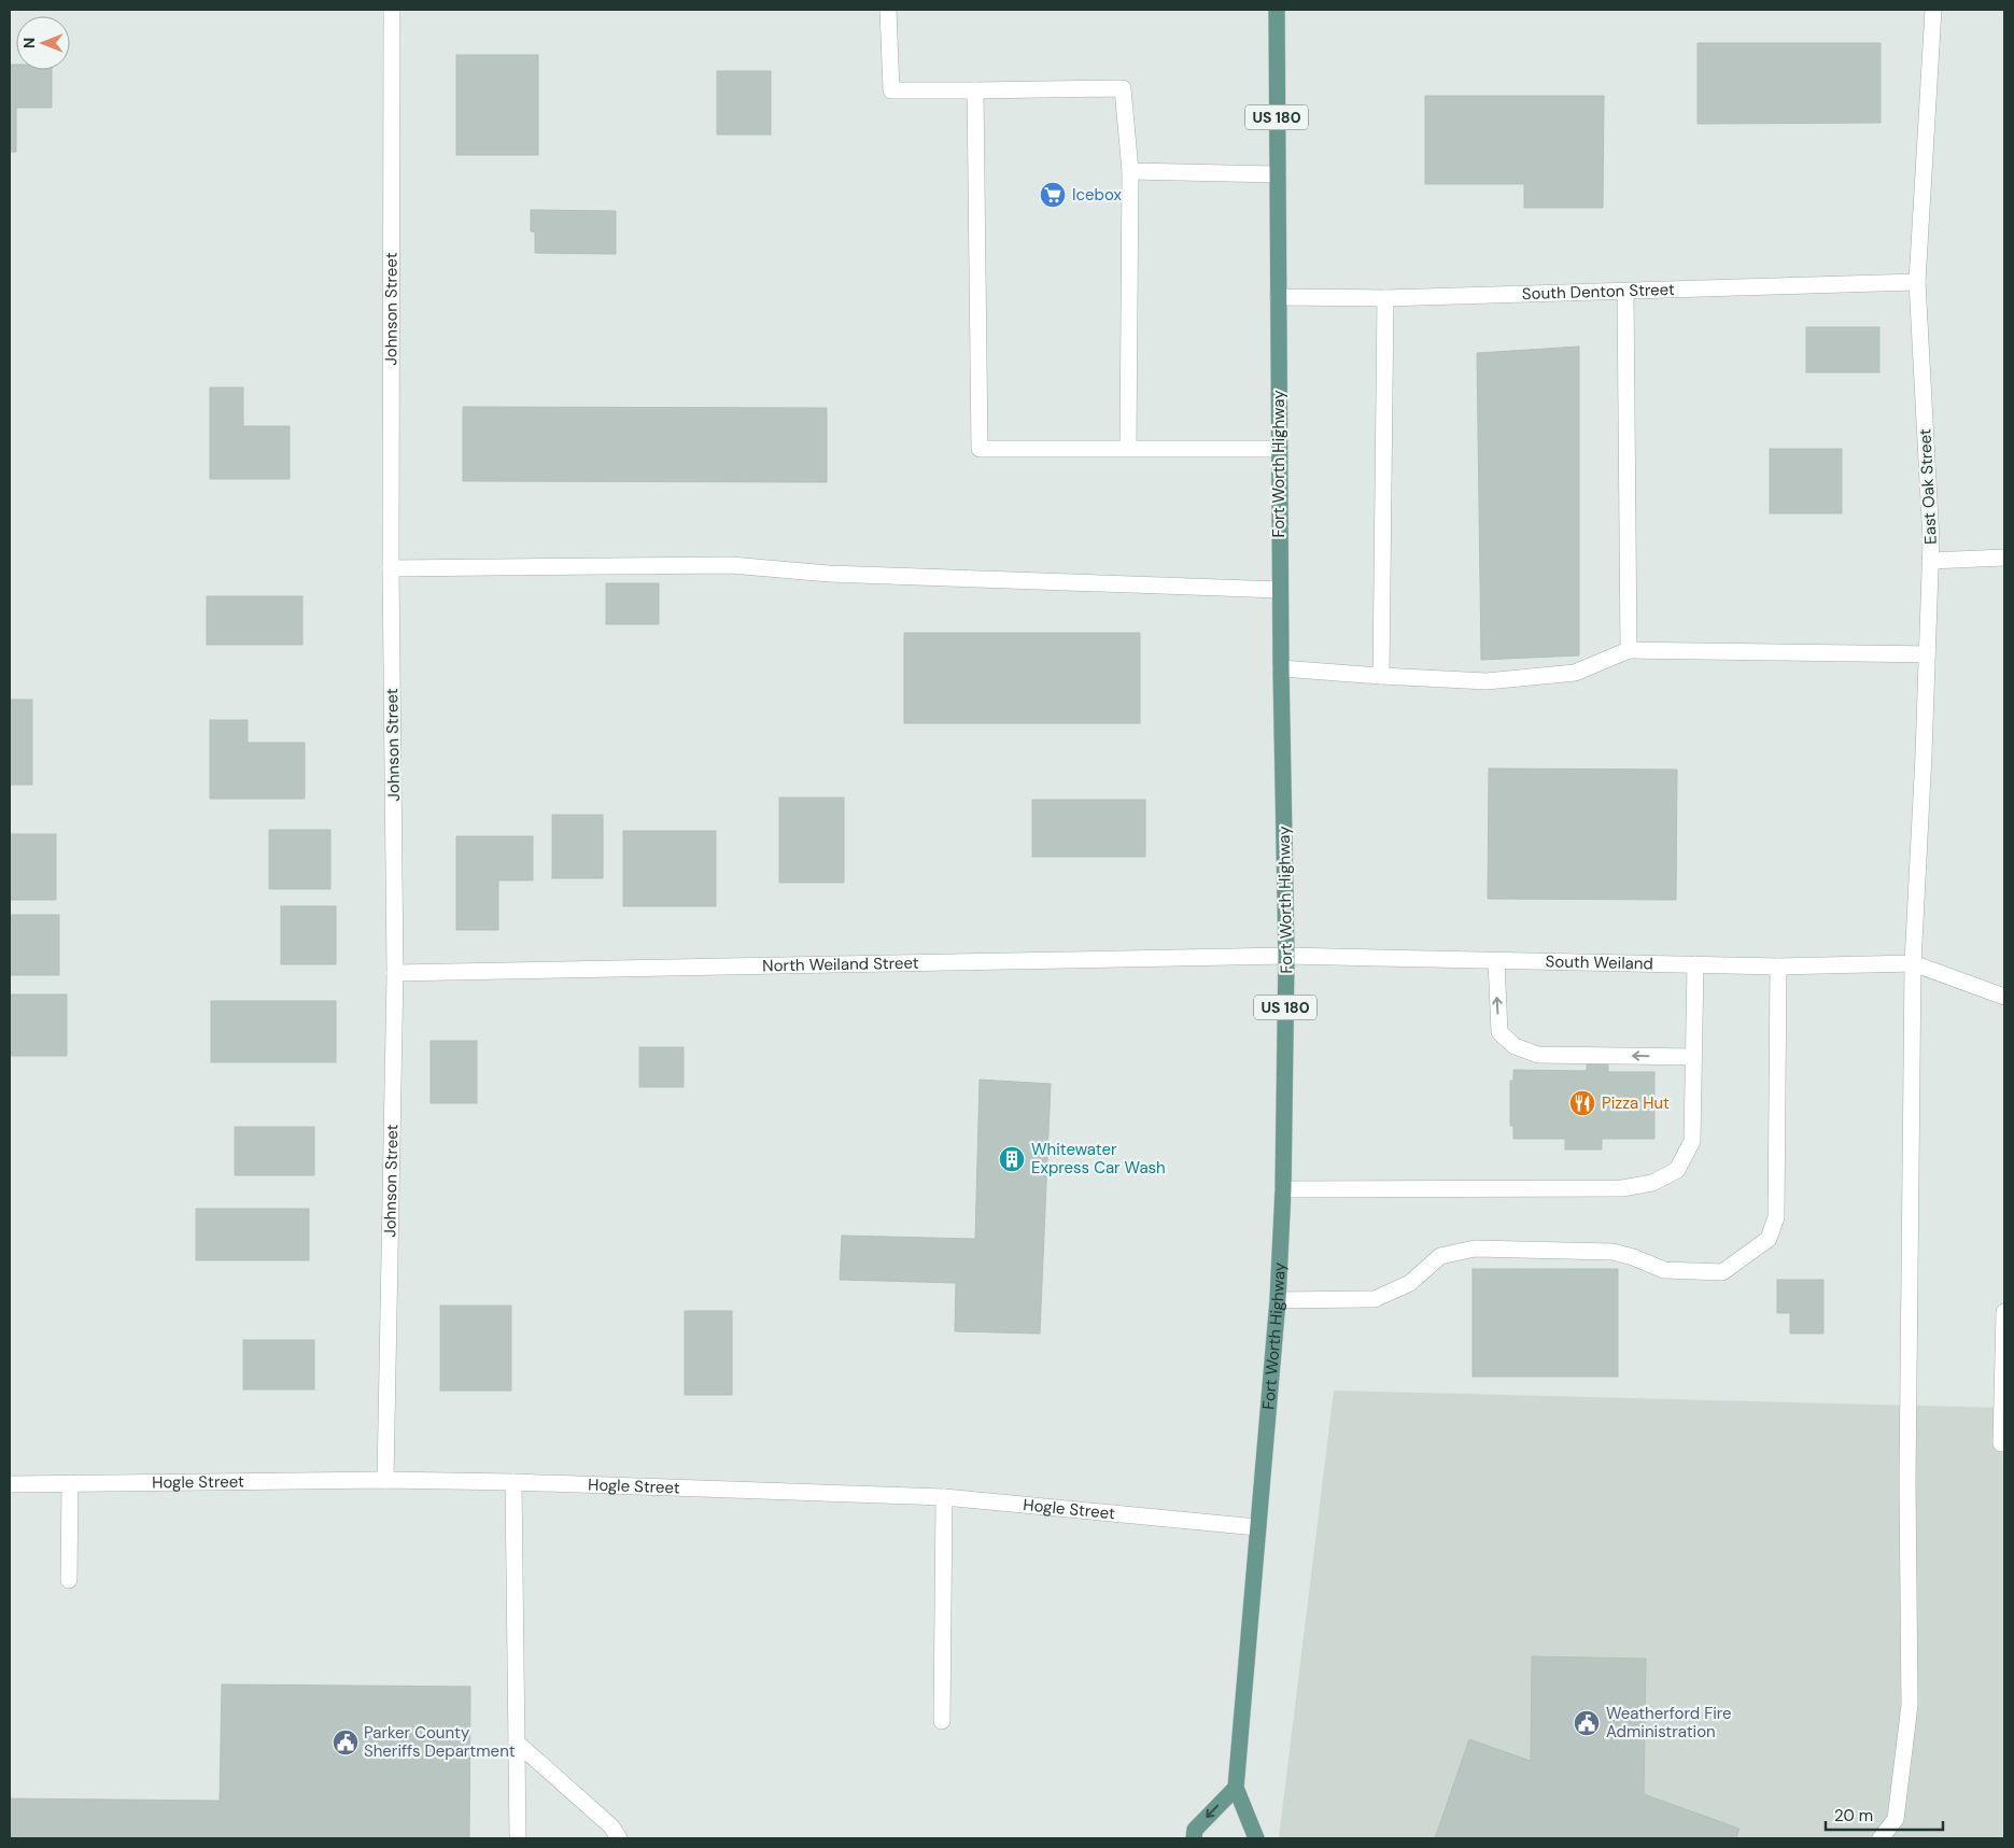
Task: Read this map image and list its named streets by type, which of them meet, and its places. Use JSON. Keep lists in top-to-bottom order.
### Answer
{
  "streets": {
    "main road": ["US 180", "Fort Worth Highway"],
    "street": [
      "South Denton Street",
      "Johnson Street",
      "East Oak Street",
      "South Weiland",
      "North Weiland Street",
      "Hogle Street"
    ]
  },
  "crossings": [
    ["South Denton Street", "Fort Worth Highway"],
    ["South Denton Street", "East Oak Street"],
    ["Johnson Street", "North Weiland Street"],
    ["Johnson Street", "Hogle Street"],
    ["Fort Worth Highway", "South Weiland"],
    ["Fort Worth Highway", "North Weiland Street"],
    ["Fort Worth Highway", "Hogle Street"],
    ["East Oak Street", "South Weiland"],
    ["South Weiland", "North Weiland Street"]
  ],
  "places": {
    "supermarket": ["Icebox"],
    "restaurant": ["Pizza Hut"],
    "building": ["Whitewater Express Car Wash"],
    "public building": ["Weatherford Fire Administration", "Parker County Sheriffs Department"]
  },
  "scale_bar": "20 m",
  "north": "left"
}
